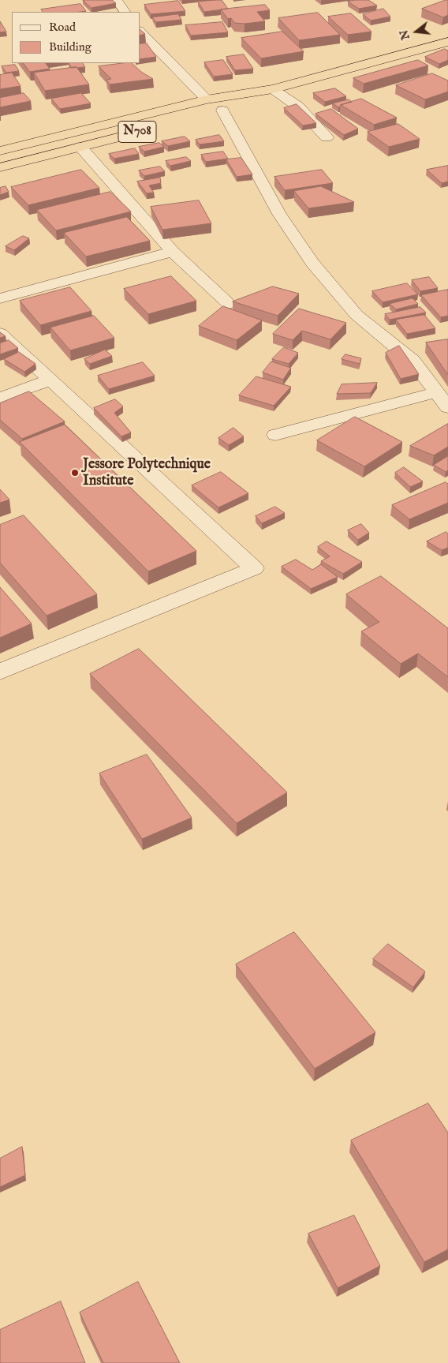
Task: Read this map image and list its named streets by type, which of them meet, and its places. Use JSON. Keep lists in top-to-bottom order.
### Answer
{
  "streets": {
    "highway": ["N708"]
  },
  "places": ["Jessore Polytechnique Institute"],
  "legend": ["Road", "Building"],
  "north": "left"
}
